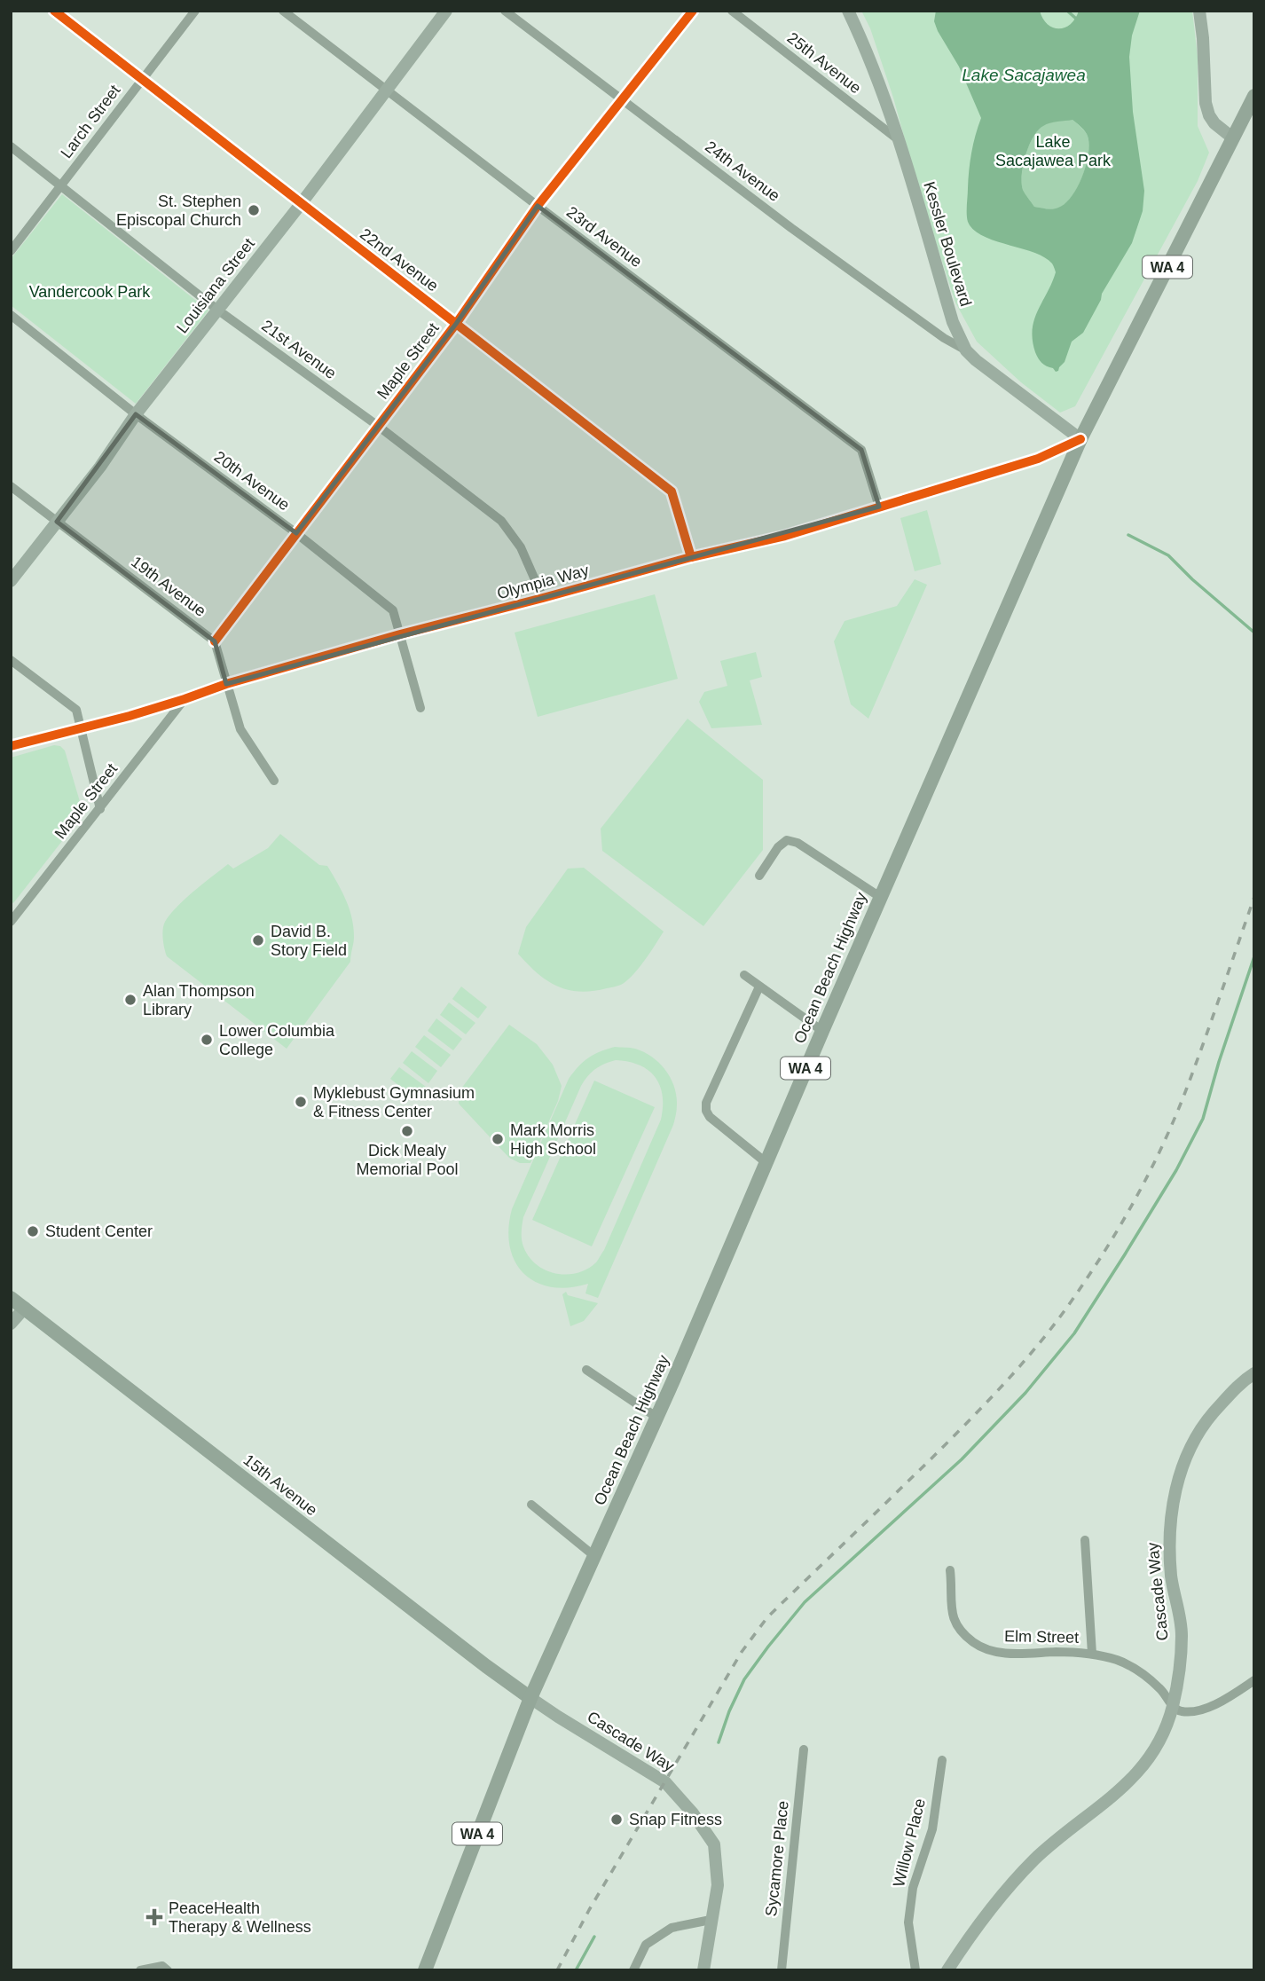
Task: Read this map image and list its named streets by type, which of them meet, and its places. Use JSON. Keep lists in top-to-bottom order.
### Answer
{
  "streets": {
    "main road": ["WA 4", "Ocean Beach Highway", "15th Avenue"],
    "street": [
      "25th Avenue",
      "Larch Street",
      "24th Avenue",
      "23rd Avenue",
      "Kessler Boulevard",
      "22nd Avenue",
      "Louisiana Street",
      "21st Avenue",
      "Maple Street",
      "20th Avenue",
      "Olympia Way",
      "19th Avenue",
      "Cascade Way",
      "Elm Street",
      "Willow Place",
      "Sycamore Place"
    ]
  },
  "crossings": [
    ["25th Avenue", "Kessler Boulevard"],
    ["Larch Street", "22nd Avenue"],
    ["Larch Street", "21st Avenue"],
    ["24th Avenue", "Kessler Boulevard"],
    ["24th Avenue", "Maple Street"],
    ["23rd Avenue", "Louisiana Street"],
    ["23rd Avenue", "Maple Street"],
    ["23rd Avenue", "Olympia Way"],
    ["Kessler Boulevard", "Olympia Way"],
    ["Kessler Boulevard", "Ocean Beach Highway"],
    ["22nd Avenue", "Louisiana Street"],
    ["22nd Avenue", "Maple Street"],
    ["22nd Avenue", "Olympia Way"],
    ["Louisiana Street", "21st Avenue"],
    ["Louisiana Street", "20th Avenue"],
    ["Louisiana Street", "19th Avenue"],
    ["21st Avenue", "Maple Street"],
    ["21st Avenue", "Olympia Way"],
    ["Maple Street", "20th Avenue"],
    ["Maple Street", "Olympia Way"],
    ["Maple Street", "19th Avenue"],
    ["20th Avenue", "Olympia Way"],
    ["Olympia Way", "Ocean Beach Highway"],
    ["Ocean Beach Highway", "15th Avenue"],
    ["Ocean Beach Highway", "Cascade Way"],
    ["15th Avenue", "Cascade Way"],
    ["Cascade Way", "Elm Street"]
  ],
  "water": ["Lake Sacajawea"],
  "parks": ["Lake Sacajawea Park", "Vandercook Park"],
  "places": {
    "other": [
      "St. Stephen Episcopal Church",
      "David B. Story Field",
      "Alan Thompson Library",
      "Lower Columbia College",
      "Myklebust Gymnasium & Fitness Center",
      "Dick Mealy Memorial Pool",
      "Mark Morris High School",
      "Student Center",
      "Snap Fitness"
    ],
    "health": ["PeaceHealth Therapy & Wellness"]
  }
}
